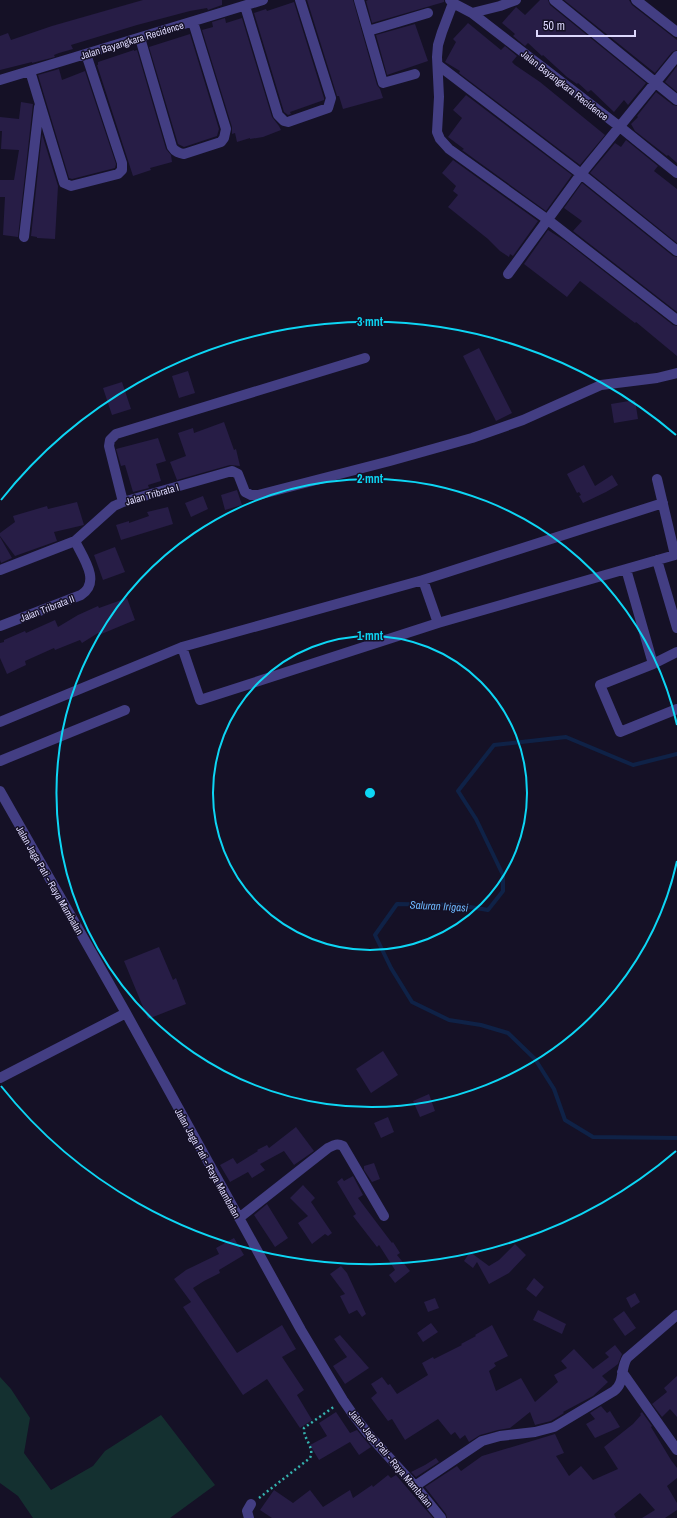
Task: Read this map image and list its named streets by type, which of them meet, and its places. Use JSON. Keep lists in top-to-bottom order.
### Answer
{
  "streets": {
    "street": [
      "Jalan Bayangkara Recidence",
      "Jalan Tribrata I",
      "Jalan Tribrata II",
      "Jalan Jaga Pati - Raya Mambalan"
    ]
  },
  "crossings": [
    ["Jalan Tribrata I", "Jalan Tribrata II"]
  ],
  "water": ["Saluran Irigasi"],
  "scale_bar": "50 m",
  "rings": ["3 mnt", "2 mnt", "1 mnt"]
}
